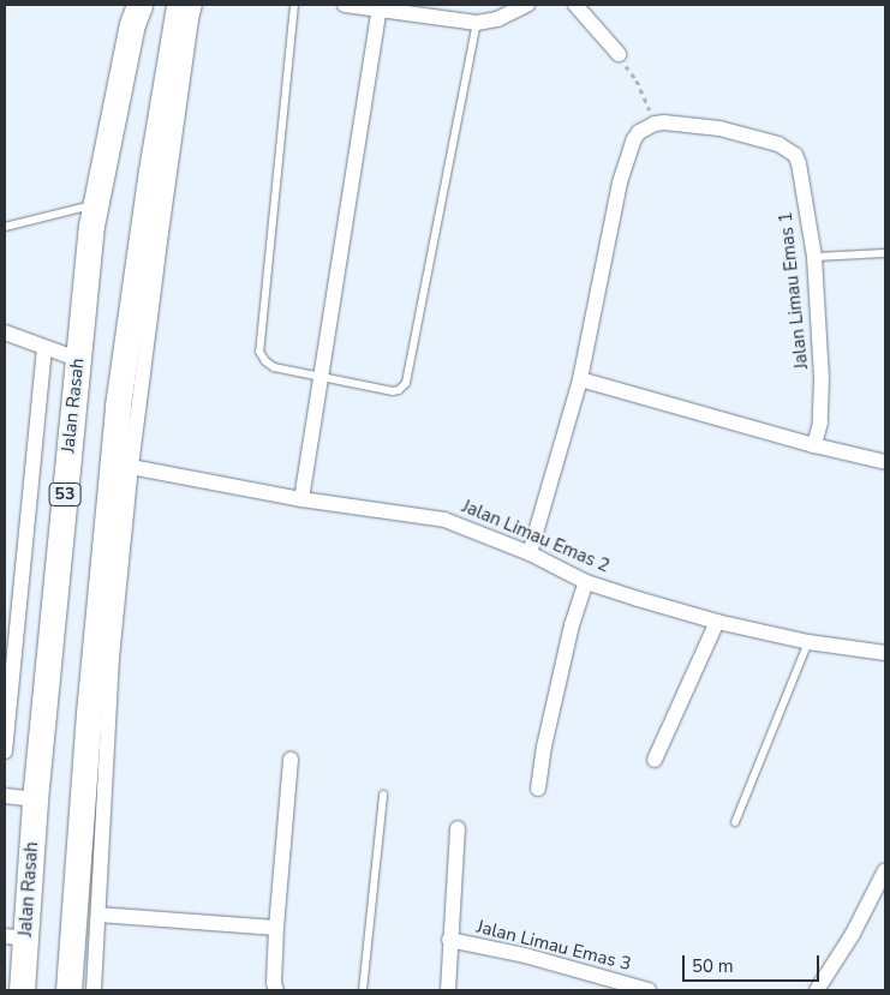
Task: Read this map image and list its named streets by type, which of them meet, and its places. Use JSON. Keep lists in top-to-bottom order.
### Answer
{
  "streets": {
    "highway": ["Jalan Rasah", "53"],
    "street": ["Jalan Limau Emas 1", "Jalan Limau Emas 2", "Jalan Limau Emas 3"]
  },
  "scale_bar": "50 m"
}
